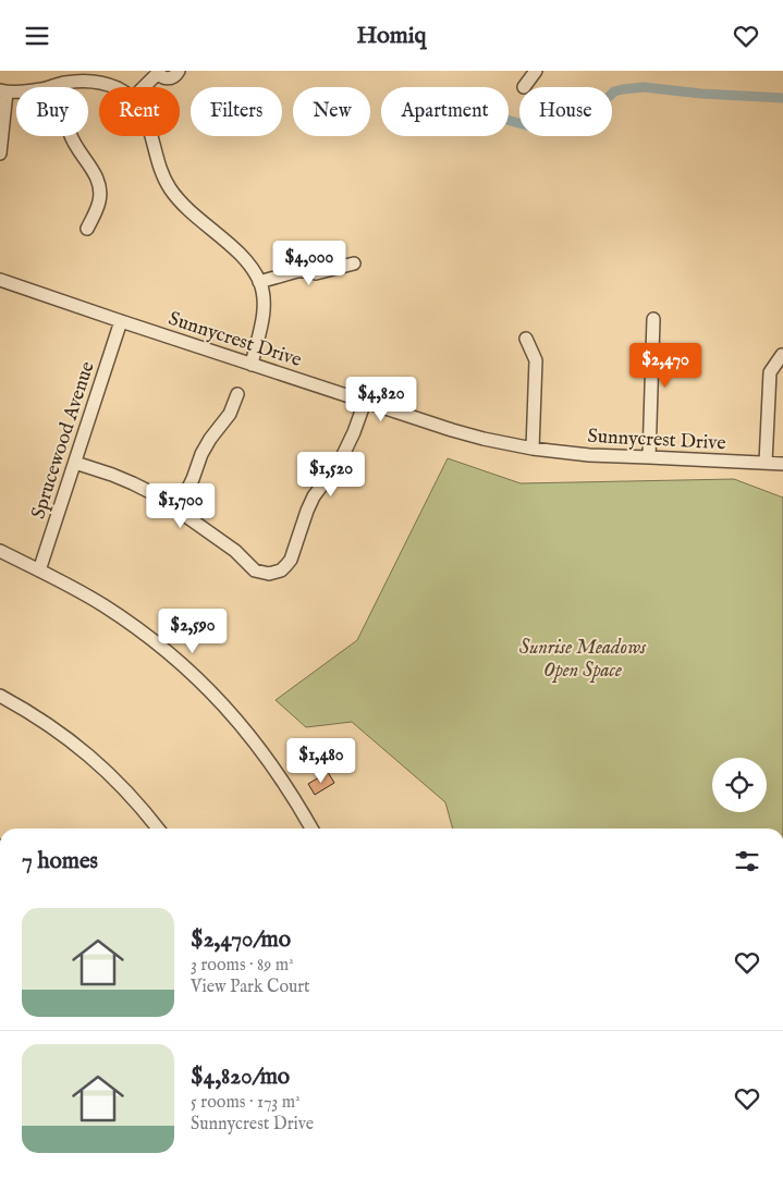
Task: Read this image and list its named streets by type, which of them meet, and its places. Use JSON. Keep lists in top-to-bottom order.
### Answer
{
  "streets": {
    "street": ["Sunnycrest Drive", "Sprucewood Avenue"]
  },
  "crossings": [
    ["Sunnycrest Drive", "Sprucewood Avenue"]
  ],
  "parks": ["Sunrise Meadows Open Space"],
  "page": {
    "header": "Homiq",
    "chip": [
      "Buy",
      "Rent",
      "Filters",
      "New",
      "Apartment",
      "House"
    ],
    "price": [
      "$4,000",
      "$2,470",
      "$4,820",
      "$1,520",
      "$1,700",
      "$2,590",
      "$1,480"
    ],
    "heading": "7 homes",
    "list": [
      {
        "name": "$2,470/mo",
        "note": "3 rooms · 89 m² · View Park Court"
      },
      {
        "name": "$4,820/mo",
        "note": "5 rooms · 173 m² · Sunnycrest Drive"
      }
    ]
  }
}
